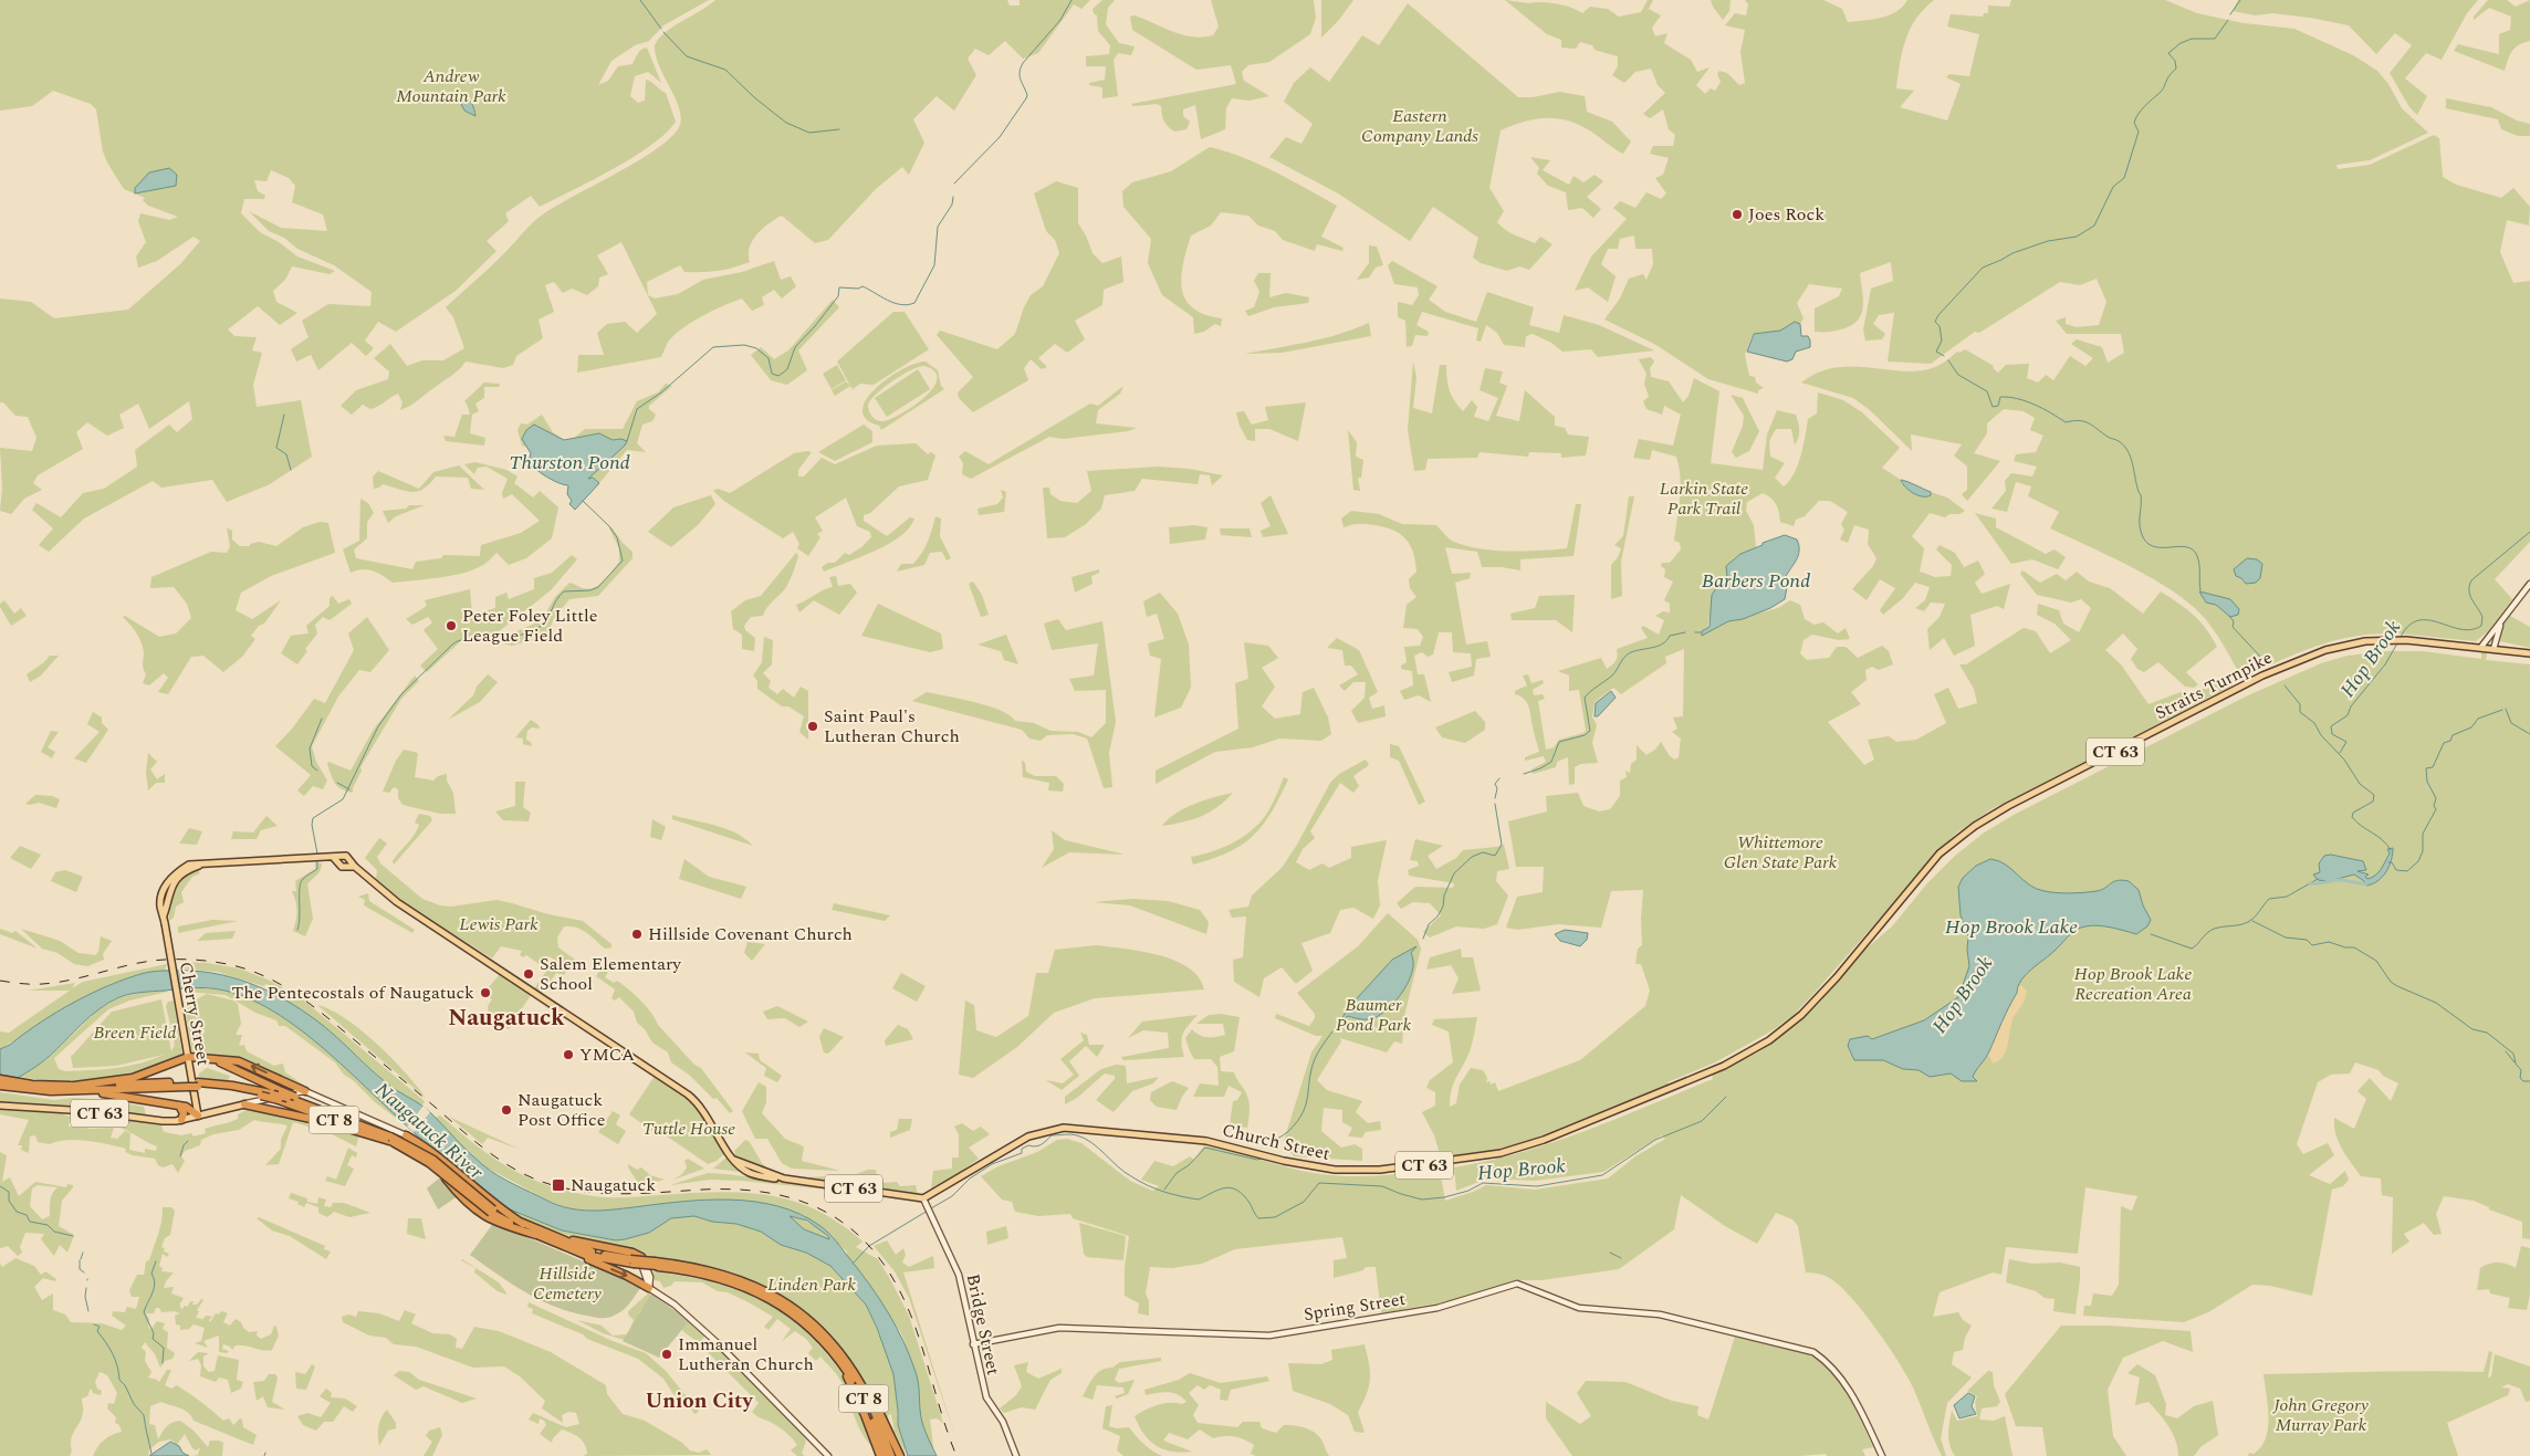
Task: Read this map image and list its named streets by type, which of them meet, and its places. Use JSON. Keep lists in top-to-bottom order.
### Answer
{
  "streets": {
    "highway": ["CT 8"],
    "main road": [
      "Straits Turnpike",
      "CT 63",
      "Cherry Street",
      "Church Street",
      "Spring Street",
      "Bridge Street"
    ]
  },
  "crossings": [
    ["Straits Turnpike", "Church Street"],
    ["CT 63", "Cherry Street"],
    ["CT 63", "Church Street"],
    ["CT 63", "Bridge Street"],
    ["Church Street", "Bridge Street"],
    ["Spring Street", "Bridge Street"]
  ],
  "districts": ["Naugatuck", "Union City"],
  "water": [
    "Thurston Pond",
    "Barbers Pond",
    "Hop Brook",
    "Hop Brook Lake",
    "Naugatuck River"
  ],
  "parks": [
    "Andrew Mountain Park",
    "Eastern Company Lands",
    "Larkin State Park Trail",
    "Whittemore Glen State Park",
    "Lewis Park",
    "Hop Brook Lake Recreation Area",
    "Baumer Pond Park",
    "Breen Field",
    "Tuttle House",
    "Hillside Cemetery",
    "Linden Park",
    "John Gregory Murray Park"
  ],
  "places": {
    "other": [
      "Joes Rock",
      "Peter Foley Little League Field",
      "Saint Paul's Lutheran Church",
      "Hillside Covenant Church",
      "Salem Elementary School",
      "The Pentecostals of Naugatuck",
      "YMCA",
      "Naugatuck Post Office",
      "Immanuel Lutheran Church"
    ],
    "transit": ["Naugatuck"]
  }
}
